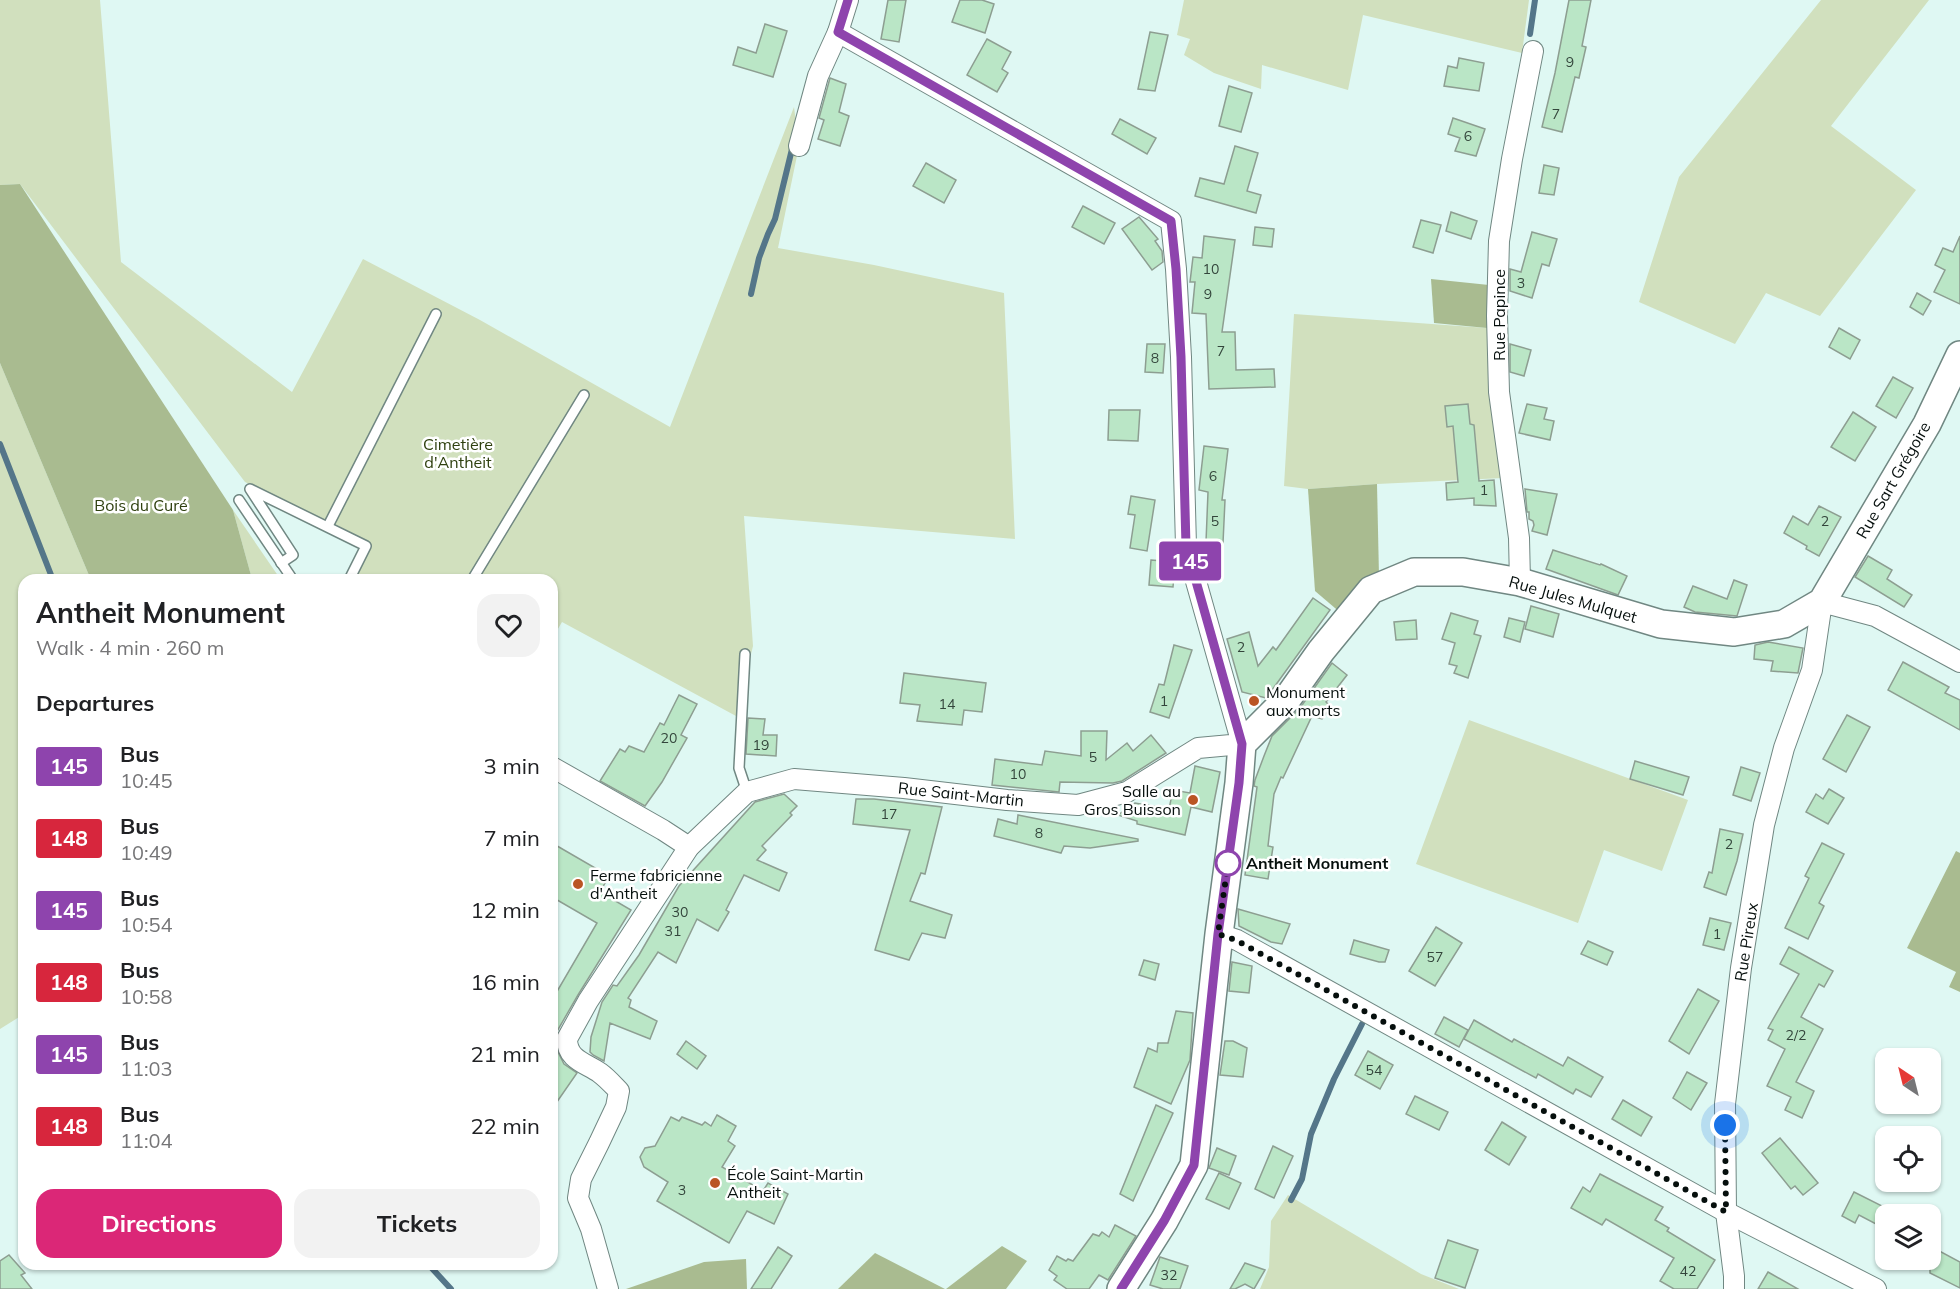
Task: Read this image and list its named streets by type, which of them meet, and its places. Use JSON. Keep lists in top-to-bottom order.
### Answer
{
  "streets": {
    "street": [
      "Rue Papince",
      "Rue Sart Grégoire",
      "Rue Jules Mulquet",
      "Rue Saint-Martin",
      "Rue Pireux"
    ]
  },
  "crossings": [
    ["Rue Papince", "Rue Jules Mulquet"],
    ["Rue Sart Grégoire", "Rue Jules Mulquet"],
    ["Rue Sart Grégoire", "Rue Pireux"],
    ["Rue Jules Mulquet", "Rue Saint-Martin"],
    ["Rue Jules Mulquet", "Rue Pireux"]
  ],
  "parks": ["Cimetière d'Antheit", "Bois du Curé"],
  "places": [
    "Monument aux morts",
    "Salle au Gros Buisson",
    "Antheit Monument",
    "Ferme fabricienne d'Antheit",
    "École Saint-Martin Antheit"
  ],
  "lines": ["bus line 145"],
  "house_numbers": [
    "9",
    "7",
    "6",
    "10",
    "3",
    "9",
    "7",
    "8",
    "6",
    "1",
    "5",
    "2",
    "2",
    "1",
    "14",
    "20",
    "19",
    "5",
    "10",
    "17",
    "8",
    "2",
    "30",
    "31",
    "1",
    "57",
    "2/2",
    "54",
    "3",
    "42",
    "32"
  ],
  "north": "top left",
  "page": {
    "on_map": "145",
    "heading": [
      ["Antheit Monument", "Walk · 4 min · 260 m"],
      "Departures"
    ],
    "list": [
      {
        "mark": "145",
        "name": "Bus",
        "note": "10:45",
        "value": "3 min"
      },
      {
        "mark": "148",
        "name": "Bus",
        "note": "10:49",
        "value": "7 min"
      },
      {
        "mark": "145",
        "name": "Bus",
        "note": "10:54",
        "value": "12 min"
      },
      {
        "mark": "148",
        "name": "Bus",
        "note": "10:58",
        "value": "16 min"
      },
      {
        "mark": "145",
        "name": "Bus",
        "note": "11:03",
        "value": "21 min"
      },
      {
        "mark": "148",
        "name": "Bus",
        "note": "11:04",
        "value": "22 min"
      }
    ],
    "buttons": ["Directions", "Tickets"]
  }
}
